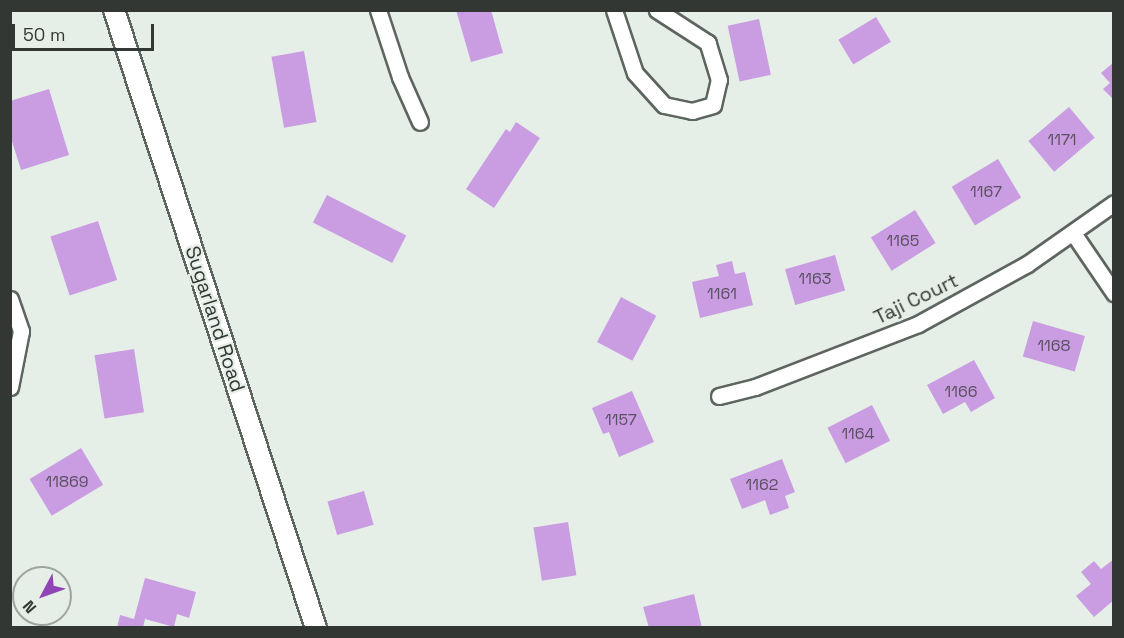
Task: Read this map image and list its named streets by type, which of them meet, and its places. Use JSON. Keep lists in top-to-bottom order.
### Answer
{
  "streets": {
    "street": ["Taji Court", "Sugarland Road"]
  },
  "house_numbers": [
    "1171",
    "1167",
    "1165",
    "1163",
    "1161",
    "1168",
    "1166",
    "1157",
    "1164",
    "11869",
    "1162"
  ],
  "scale_bar": "50 m",
  "north": "bottom left"
}
